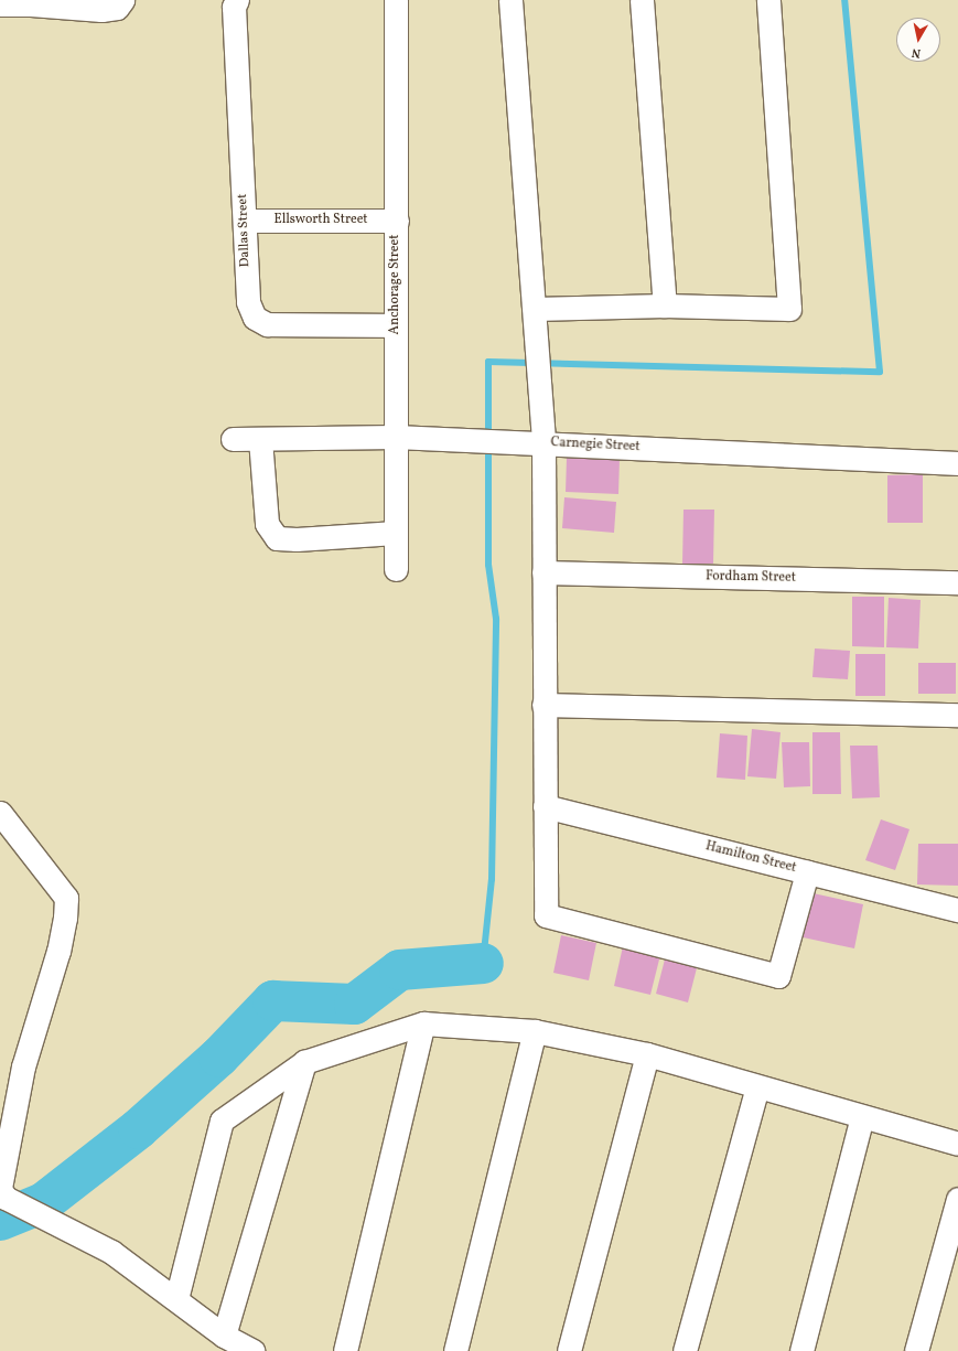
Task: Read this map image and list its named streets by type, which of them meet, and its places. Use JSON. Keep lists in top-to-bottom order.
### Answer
{
  "streets": {
    "street": [
      "Ellsworth Street",
      "Dallas Street",
      "Anchorage Street",
      "Carnegie Street",
      "Fordham Street",
      "Hamilton Street"
    ]
  },
  "crossings": [
    ["Ellsworth Street", "Dallas Street"],
    ["Ellsworth Street", "Anchorage Street"],
    ["Dallas Street", "Anchorage Street"],
    ["Anchorage Street", "Carnegie Street"]
  ],
  "north": "bottom"
}
